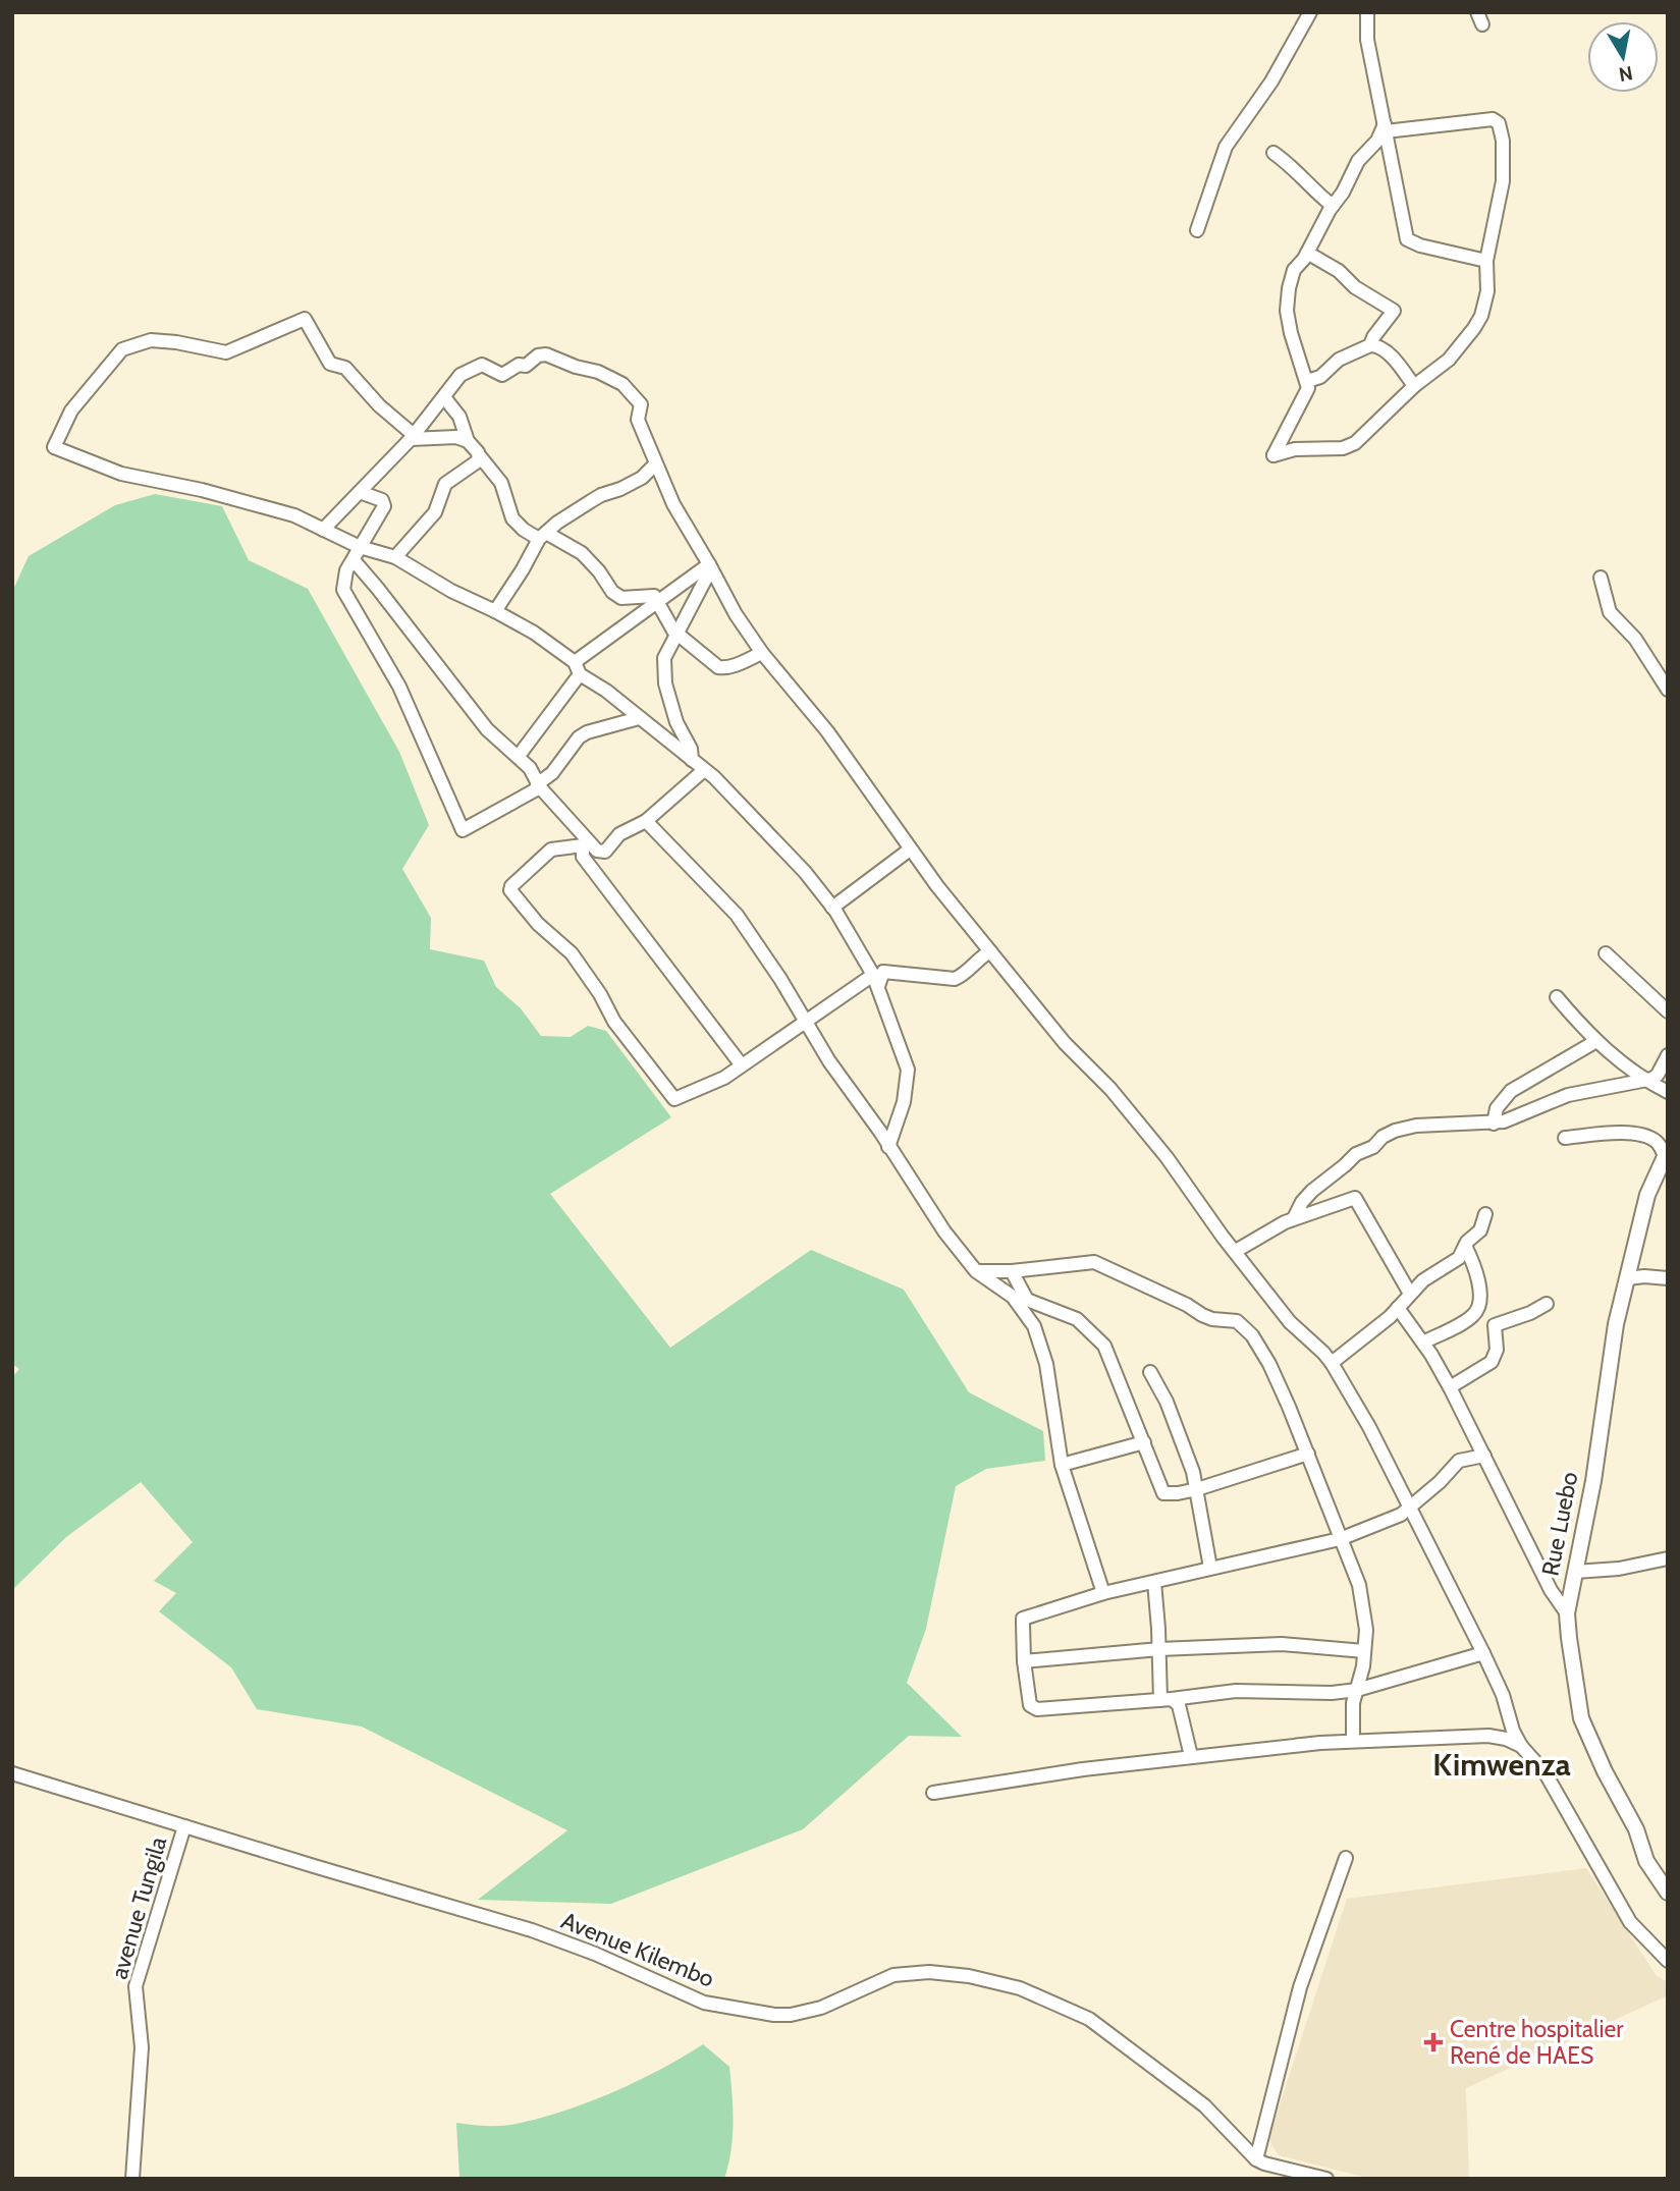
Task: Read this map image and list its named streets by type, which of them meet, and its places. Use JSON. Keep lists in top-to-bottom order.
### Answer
{
  "streets": {
    "street": ["Rue Luebo", "avenue Tungila", "Avenue Kilembo"]
  },
  "crossings": [
    ["avenue Tungila", "Avenue Kilembo"]
  ],
  "districts": ["Kimwenza"],
  "places": {
    "health": ["Centre hospitalier René de HAES"]
  },
  "north": "bottom"
}
